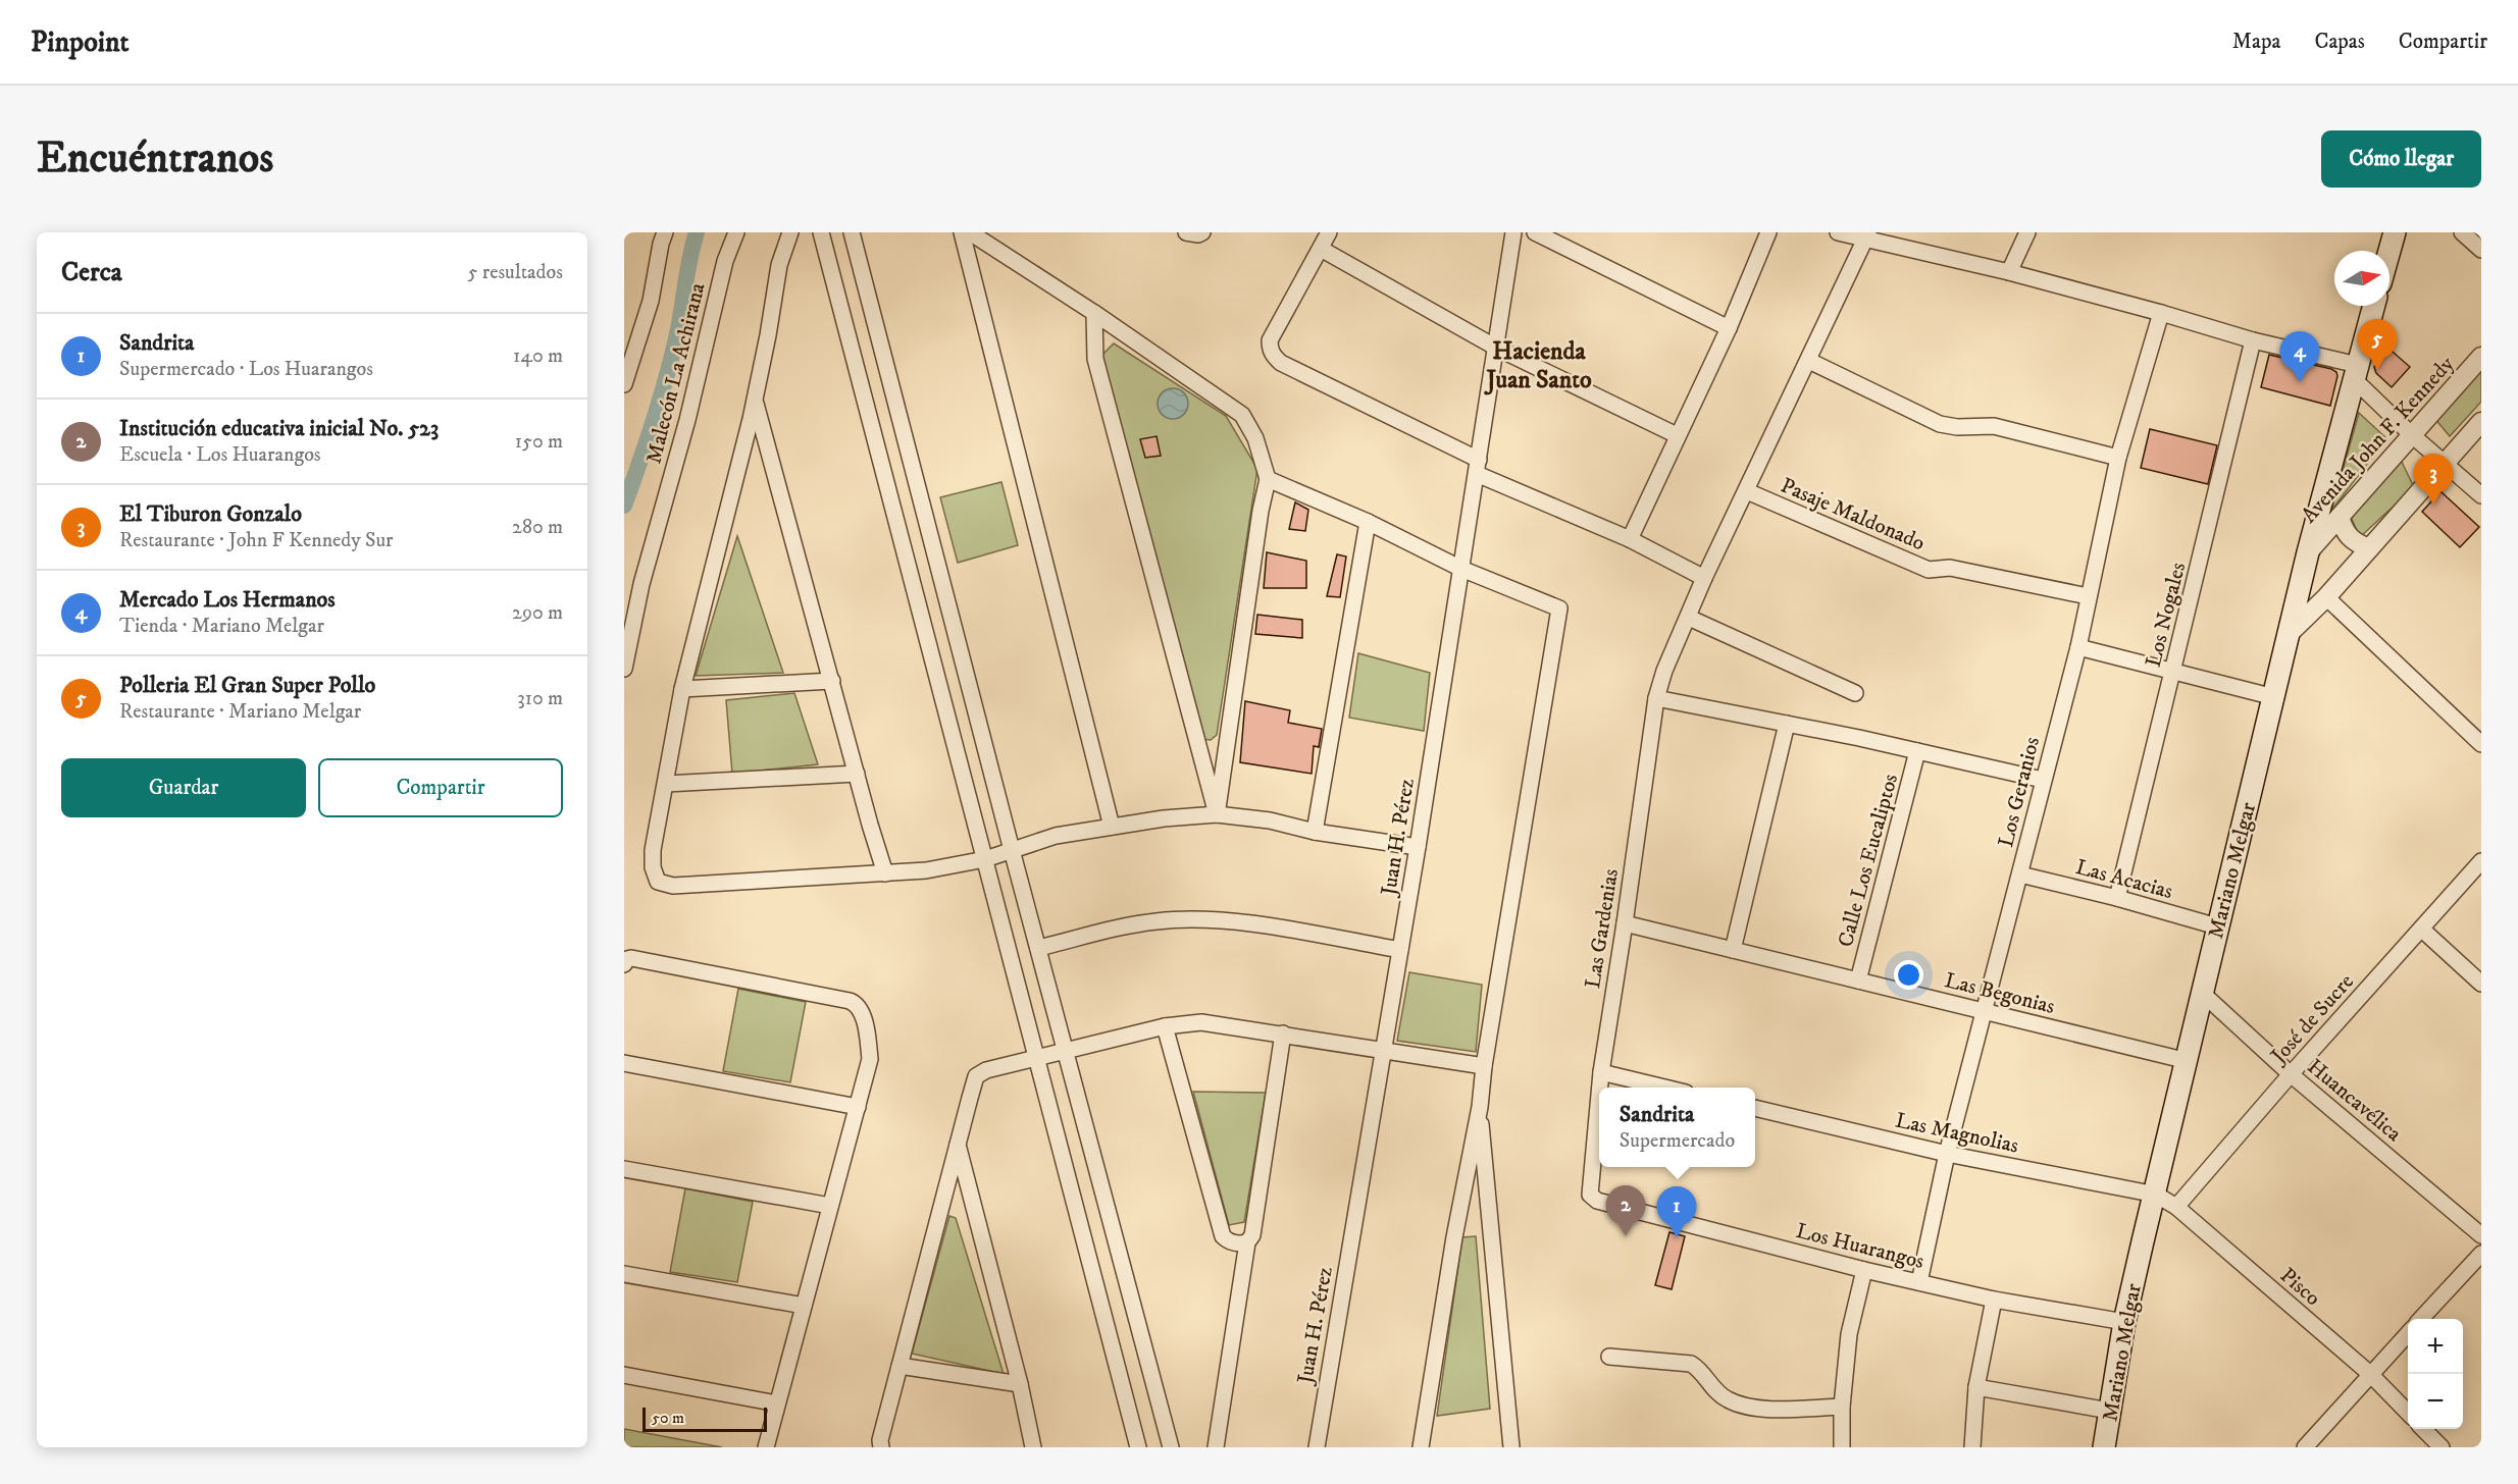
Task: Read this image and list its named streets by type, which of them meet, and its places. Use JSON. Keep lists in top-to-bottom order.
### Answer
{
  "streets": {
    "main road": ["Mariano Melgar"],
    "street": [
      "Malecón La Achirana",
      "Avenida John F. Kennedy",
      "Pasaje Maldonado",
      "Los Nogales",
      "Los Geranios",
      "Juan H. Pérez",
      "Calle Los Eucaliptos",
      "Las Acacias",
      "Las Gardenias",
      "Las Begonias",
      "José de Sucre",
      "Huancavélica",
      "Las Magnolias",
      "Los Huarangos",
      "Pisco"
    ]
  },
  "crossings": [
    ["Avenida John F. Kennedy", "Mariano Melgar"],
    ["Pasaje Maldonado", "Los Geranios"],
    ["Pasaje Maldonado", "Las Gardenias"],
    ["Los Nogales", "Las Acacias"],
    ["Los Geranios", "Las Acacias"],
    ["Los Geranios", "Las Begonias"],
    ["Los Geranios", "Las Magnolias"],
    ["Los Geranios", "Los Huarangos"],
    ["Calle Los Eucaliptos", "Las Begonias"],
    ["Mariano Melgar", "Las Acacias"],
    ["Mariano Melgar", "Las Begonias"],
    ["Mariano Melgar", "Huancavélica"],
    ["Mariano Melgar", "Las Magnolias"],
    ["Mariano Melgar", "Los Huarangos"],
    ["Mariano Melgar", "Pisco"],
    ["Las Gardenias", "Las Begonias"],
    ["Las Gardenias", "Los Huarangos"],
    ["José de Sucre", "Huancavélica"],
    ["José de Sucre", "Pisco"],
    ["Las Magnolias", "Pisco"]
  ],
  "districts": ["Hacienda Juan Santo"],
  "scale_bar": "50 m",
  "north": "right",
  "page": {
    "header": "Pinpoint",
    "nav": ["Mapa", "Capas", "Compartir"],
    "buttons": [
      "Cómo llegar",
      ["Guardar", "Compartir"]
    ],
    "title": "Encuéntranos",
    "heading": ["Cerca", "5 resultados"],
    "list": [
      {
        "mark": "1",
        "name": "Sandrita",
        "note": "Supermercado · Los Huarangos",
        "value": "140 m"
      },
      {
        "mark": "2",
        "name": "Institución educativa inicial No. 523",
        "note": "Escuela · Los Huarangos",
        "value": "150 m"
      },
      {
        "mark": "3",
        "name": "El Tiburon Gonzalo",
        "note": "Restaurante · John F Kennedy Sur",
        "value": "280 m"
      },
      {
        "mark": "4",
        "name": "Mercado Los Hermanos",
        "note": "Tienda · Mariano Melgar",
        "value": "290 m"
      },
      {
        "mark": "5",
        "name": "Polleria El Gran Super Pollo",
        "note": "Restaurante · Mariano Melgar",
        "value": "310 m"
      }
    ],
    "pins": [
      "5",
      "4",
      "3",
      "2",
      "1"
    ],
    "popup": ["Sandrita", "Supermercado"],
    "map_buttons": ["+", "−"],
    "scale": "50 m"
  }
}
